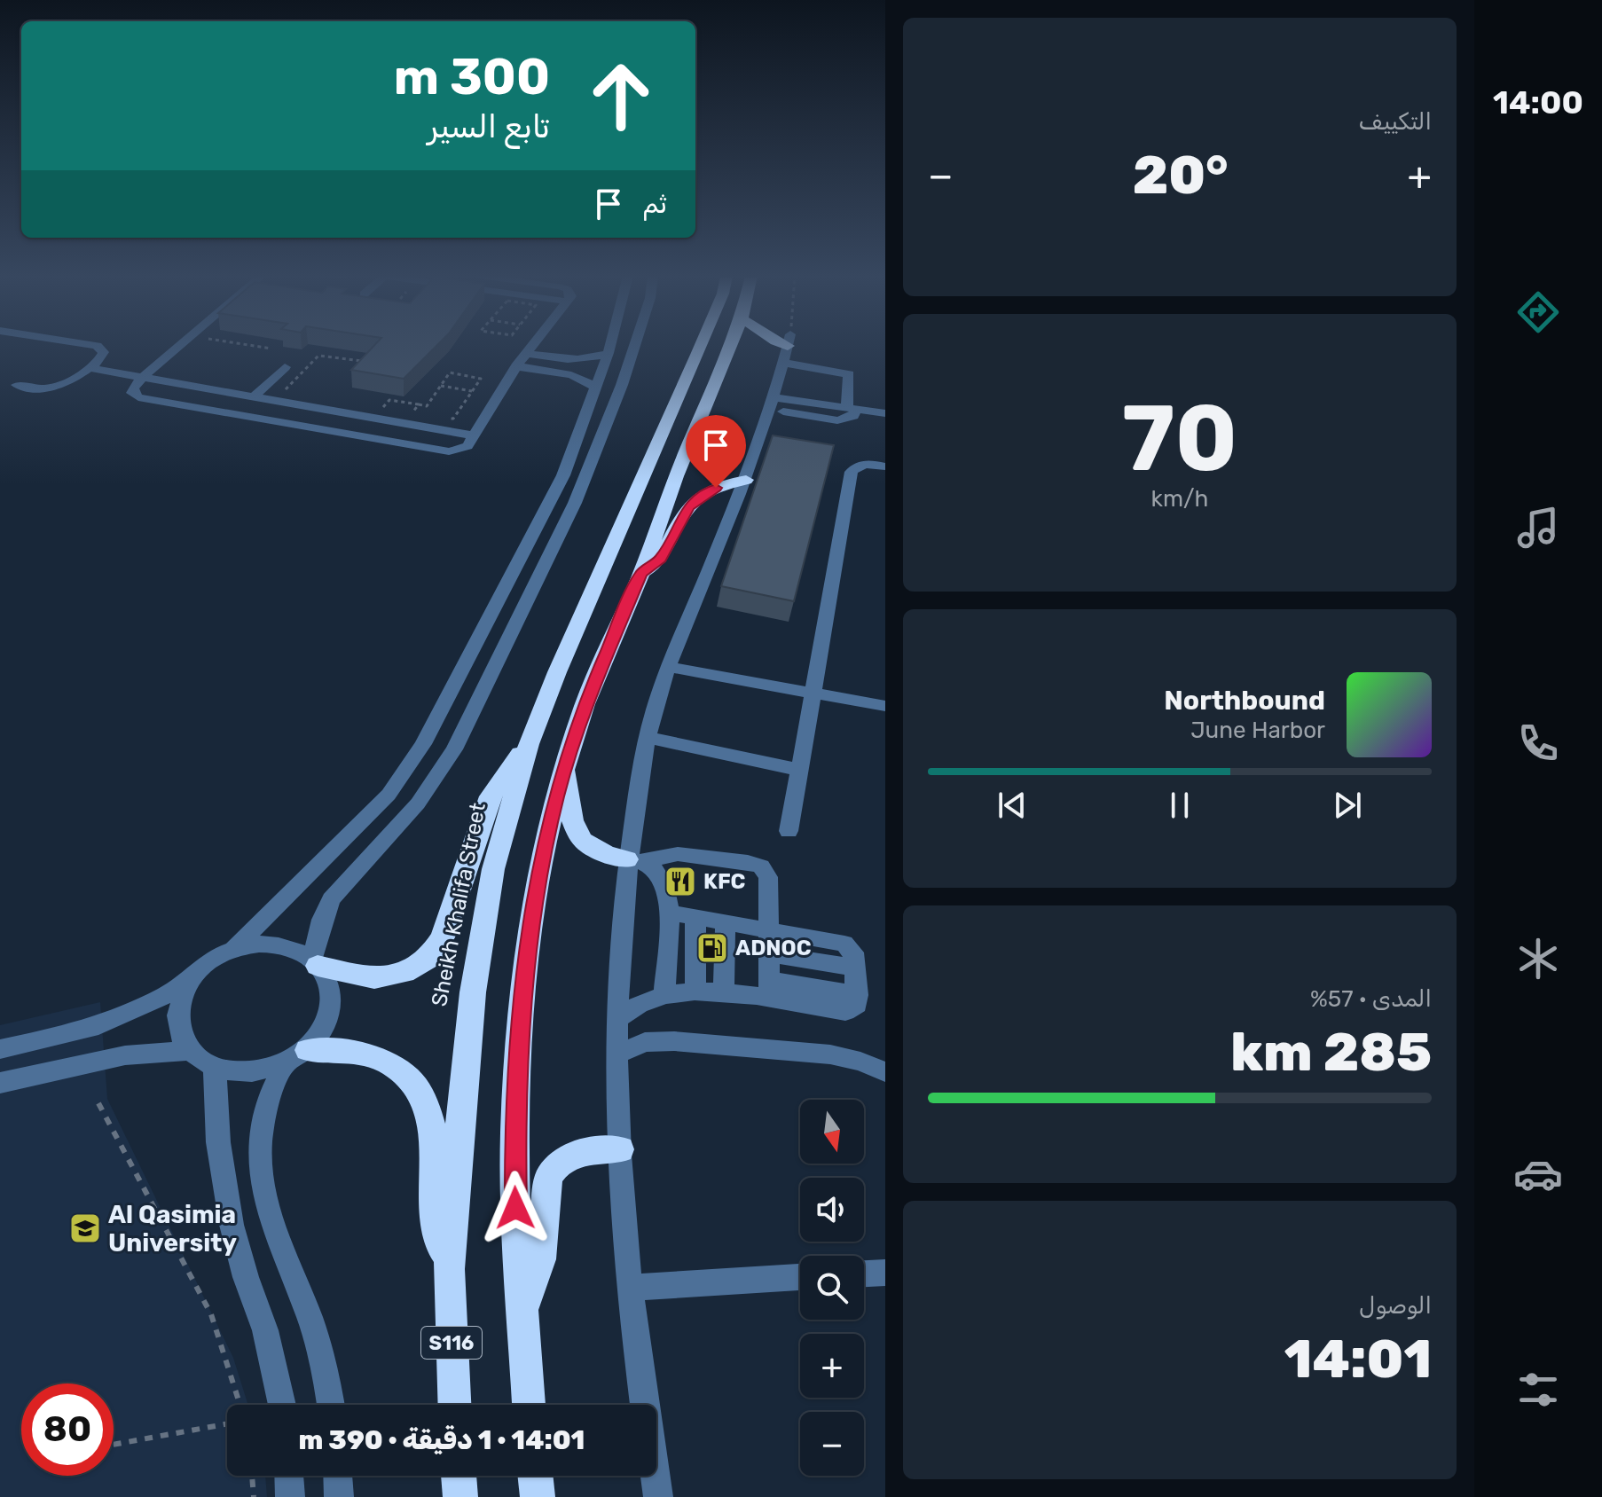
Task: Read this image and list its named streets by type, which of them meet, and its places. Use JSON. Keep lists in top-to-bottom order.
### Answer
{
  "streets": {
    "highway": ["Sheikh Khalifa Street", "S116"]
  },
  "places": {
    "restaurant": ["KFC"],
    "fuel station": ["ADNOC"],
    "school or university": ["Al Qasimia University"]
  },
  "north": "bottom",
  "page": {
    "tabs": "14:00",
    "tile": [
      "التكييف",
      ["70", "km/h"],
      ["المدى · 57%", "285 km"],
      ["الوصول", "14:01"]
    ],
    "turn": ["300 m", "تابع السير"],
    "heat": ["−", "20°", "+"],
    "then": "ثم",
    "song": ["Northbound", "June Harbor"],
    "map_buttons": ["+", "−"],
    "limit": "80",
    "trip": "14:01 · 1 دقيقة · 390 m"
  }
}
